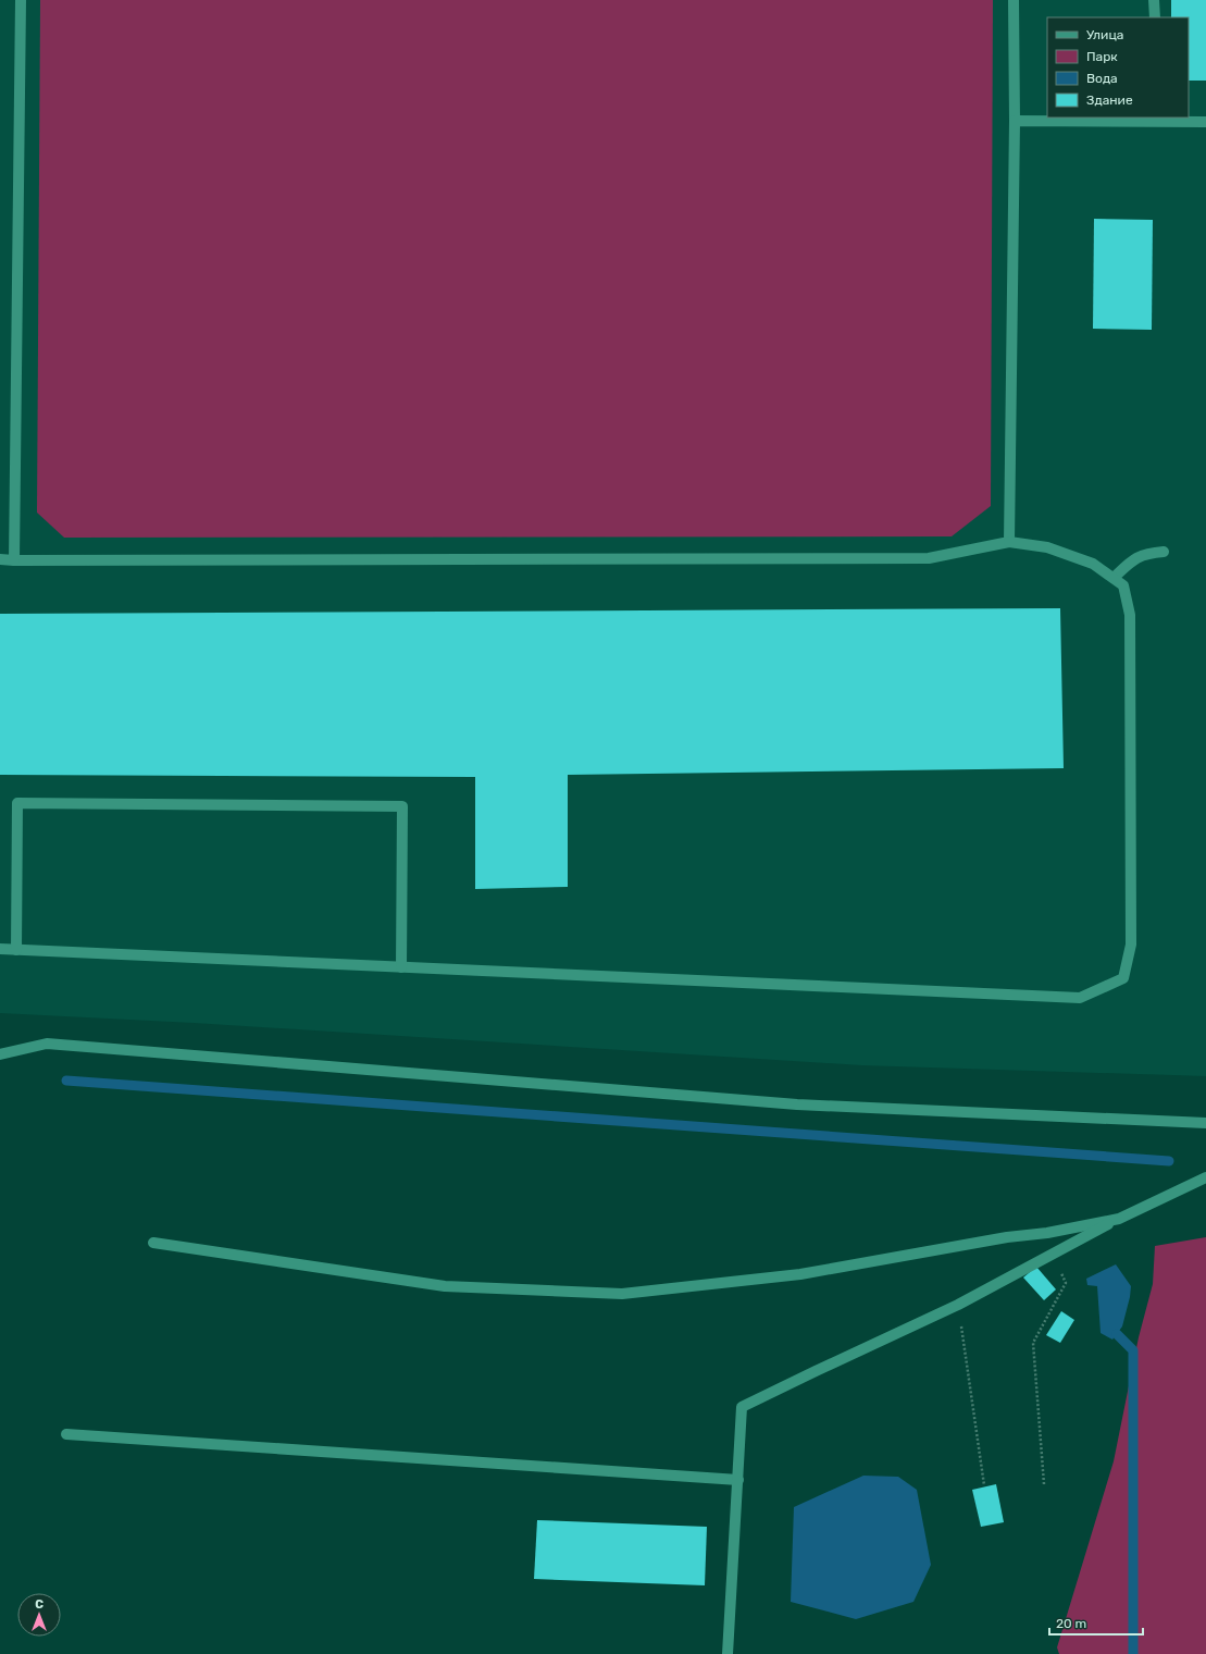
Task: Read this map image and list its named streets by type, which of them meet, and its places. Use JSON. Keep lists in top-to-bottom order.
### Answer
{
  "legend": [
    "Улица",
    "Парк",
    "Вода",
    "Здание"
  ],
  "scale_bar": "20 m",
  "north": "top"
}
